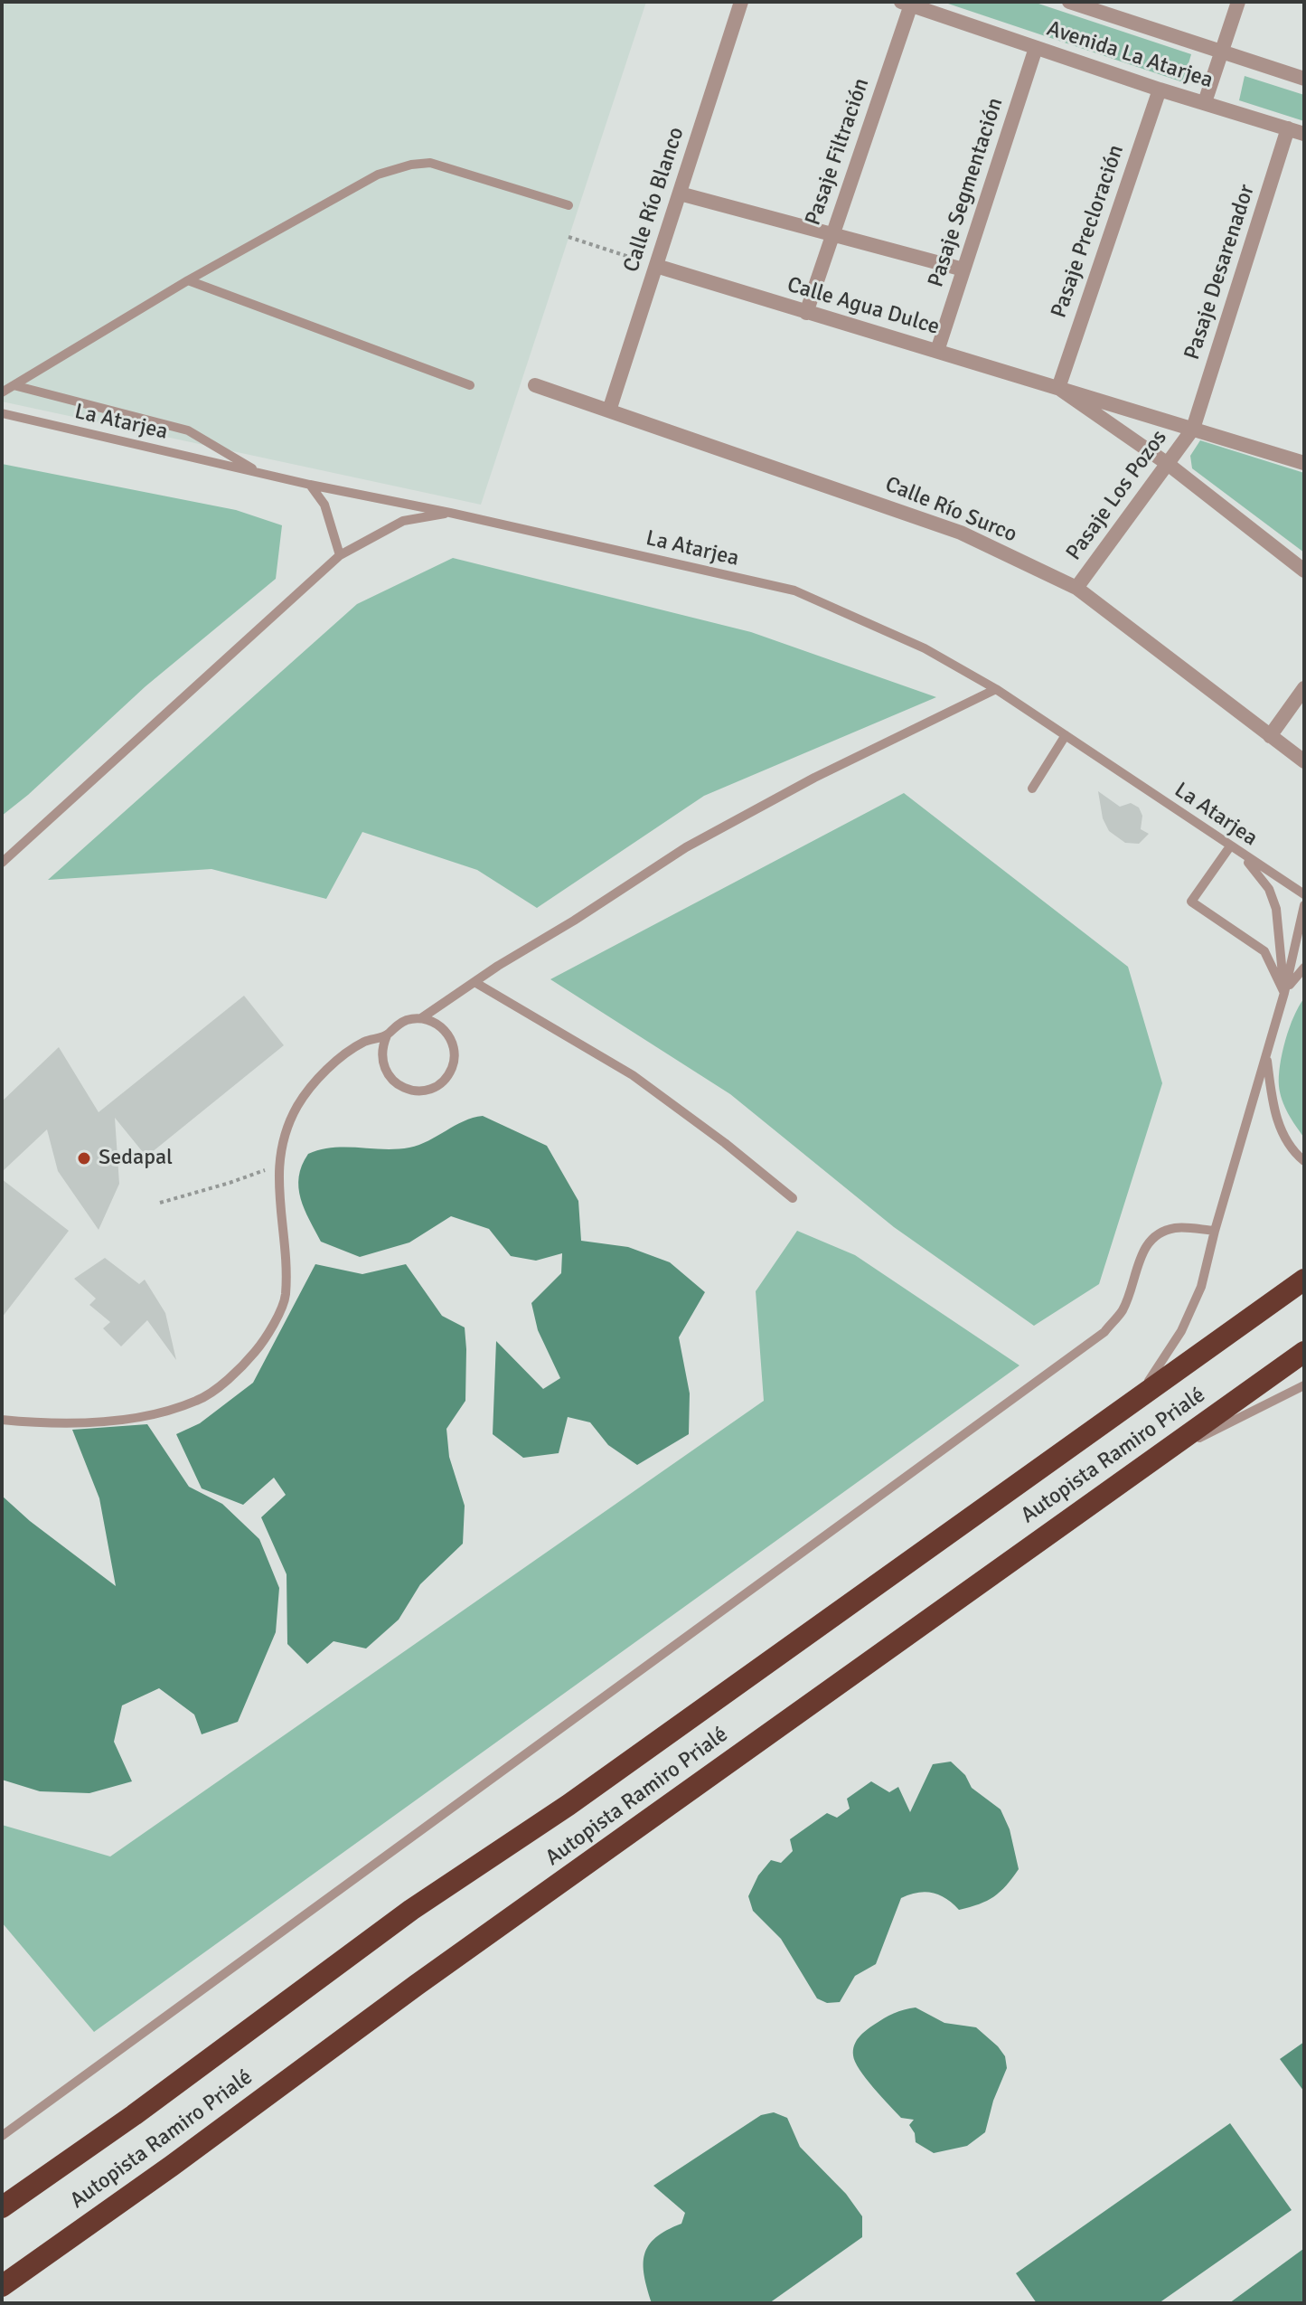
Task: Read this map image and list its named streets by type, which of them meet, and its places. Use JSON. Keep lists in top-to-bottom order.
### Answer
{
  "streets": {
    "highway": ["Autopista Ramiro Prialé"],
    "street": [
      "Avenida La Atarjea",
      "Pasaje Filtración",
      "Pasaje Segmentación",
      "Calle Río Blanco",
      "Pasaje Precloración",
      "Pasaje Desarenador",
      "Calle Agua Dulce",
      "Pasaje Los Pozos",
      "Calle Río Surco"
    ],
    "lane": ["La Atarjea"]
  },
  "crossings": [
    ["Avenida La Atarjea", "Pasaje Filtración"],
    ["Avenida La Atarjea", "Pasaje Segmentación"],
    ["Avenida La Atarjea", "Pasaje Precloración"],
    ["Avenida La Atarjea", "Pasaje Desarenador"],
    ["Pasaje Filtración", "Calle Agua Dulce"],
    ["Pasaje Segmentación", "Calle Agua Dulce"],
    ["Calle Río Blanco", "Calle Agua Dulce"],
    ["Calle Río Blanco", "Calle Río Surco"],
    ["Pasaje Precloración", "Calle Agua Dulce"],
    ["Pasaje Desarenador", "Calle Agua Dulce"],
    ["Pasaje Desarenador", "Pasaje Los Pozos"],
    ["Calle Agua Dulce", "Pasaje Los Pozos"],
    ["Pasaje Los Pozos", "Calle Río Surco"]
  ],
  "places": ["Sedapal"]
}
